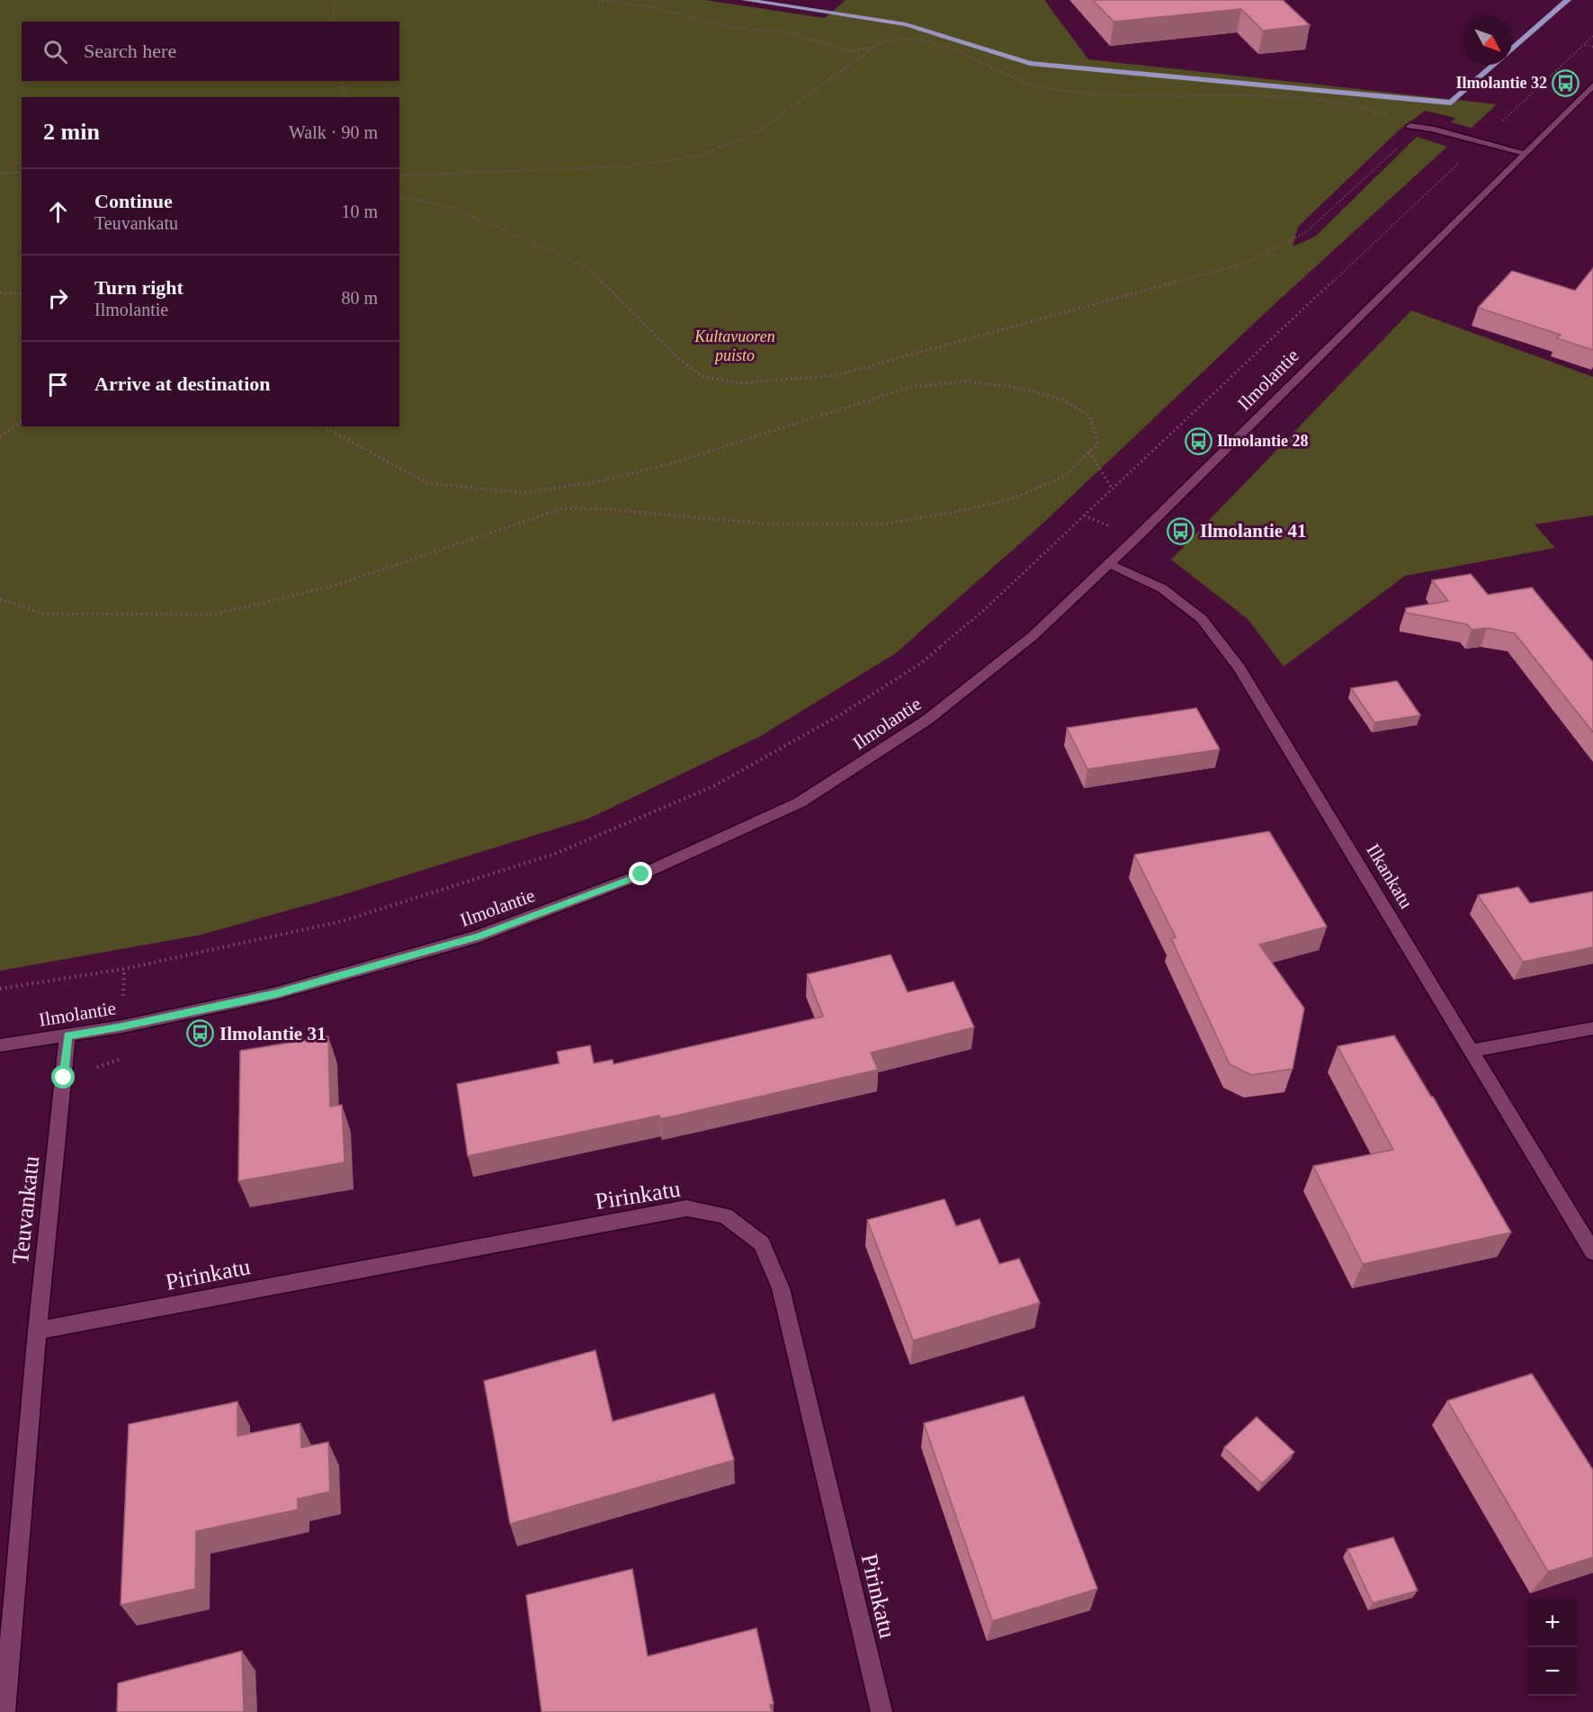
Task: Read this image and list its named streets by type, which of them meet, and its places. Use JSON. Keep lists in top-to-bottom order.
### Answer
{
  "streets": {
    "street": [
      "Ilmolantie",
      "Ilkankatu",
      "Pirinkatu",
      "Teuvankatu"
    ]
  },
  "crossings": [
    ["Ilmolantie", "Ilkankatu"],
    ["Ilmolantie", "Teuvankatu"],
    ["Pirinkatu", "Teuvankatu"]
  ],
  "parks": ["Kultavuoren puisto"],
  "places": {
    "bus stop": [
      "Ilmolantie 32",
      "Ilmolantie 28",
      "Ilmolantie 41",
      "Ilmolantie 31"
    ]
  },
  "north": "bottom right",
  "page": {
    "search": "Search here",
    "heading": ["2 min", "Walk · 90 m"],
    "list": [
      ["Continue", "Teuvankatu", "10 m"],
      ["Turn right", "Ilmolantie", "80 m"],
      "Arrive at destination"
    ],
    "map_buttons": ["+", "−"]
  }
}
